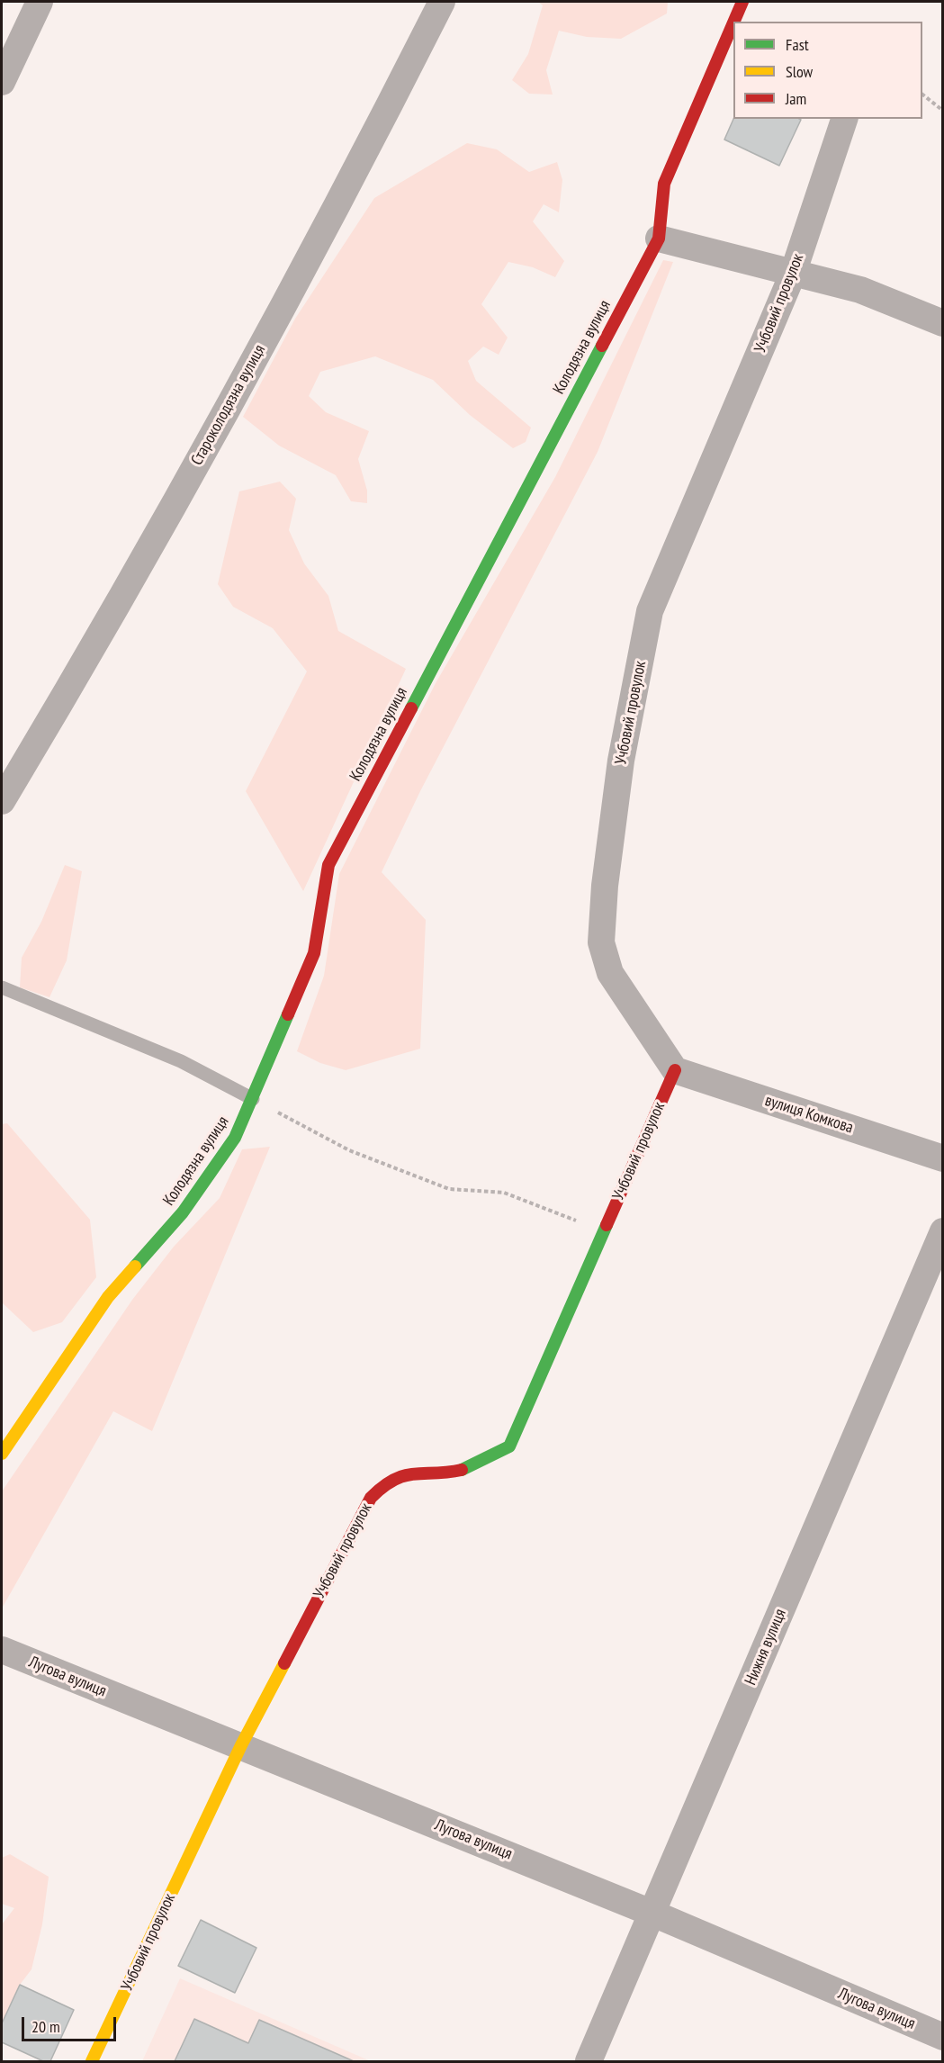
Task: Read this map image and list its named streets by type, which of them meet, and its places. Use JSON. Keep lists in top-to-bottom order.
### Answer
{
  "streets": {
    "street": [
      "Учбовий провулок",
      "Колодязна вулиця",
      "Староколодязна вулиця",
      "вулиця Комкова",
      "Нижня вулиця",
      "Лугова вулиця"
    ]
  },
  "crossings": [
    ["Учбовий провулок", "вулиця Комкова"],
    ["Учбовий провулок", "Лугова вулиця"],
    ["Нижня вулиця", "Лугова вулиця"]
  ],
  "legend": ["Fast", "Slow", "Jam"],
  "scale_bar": "20 m"
}
